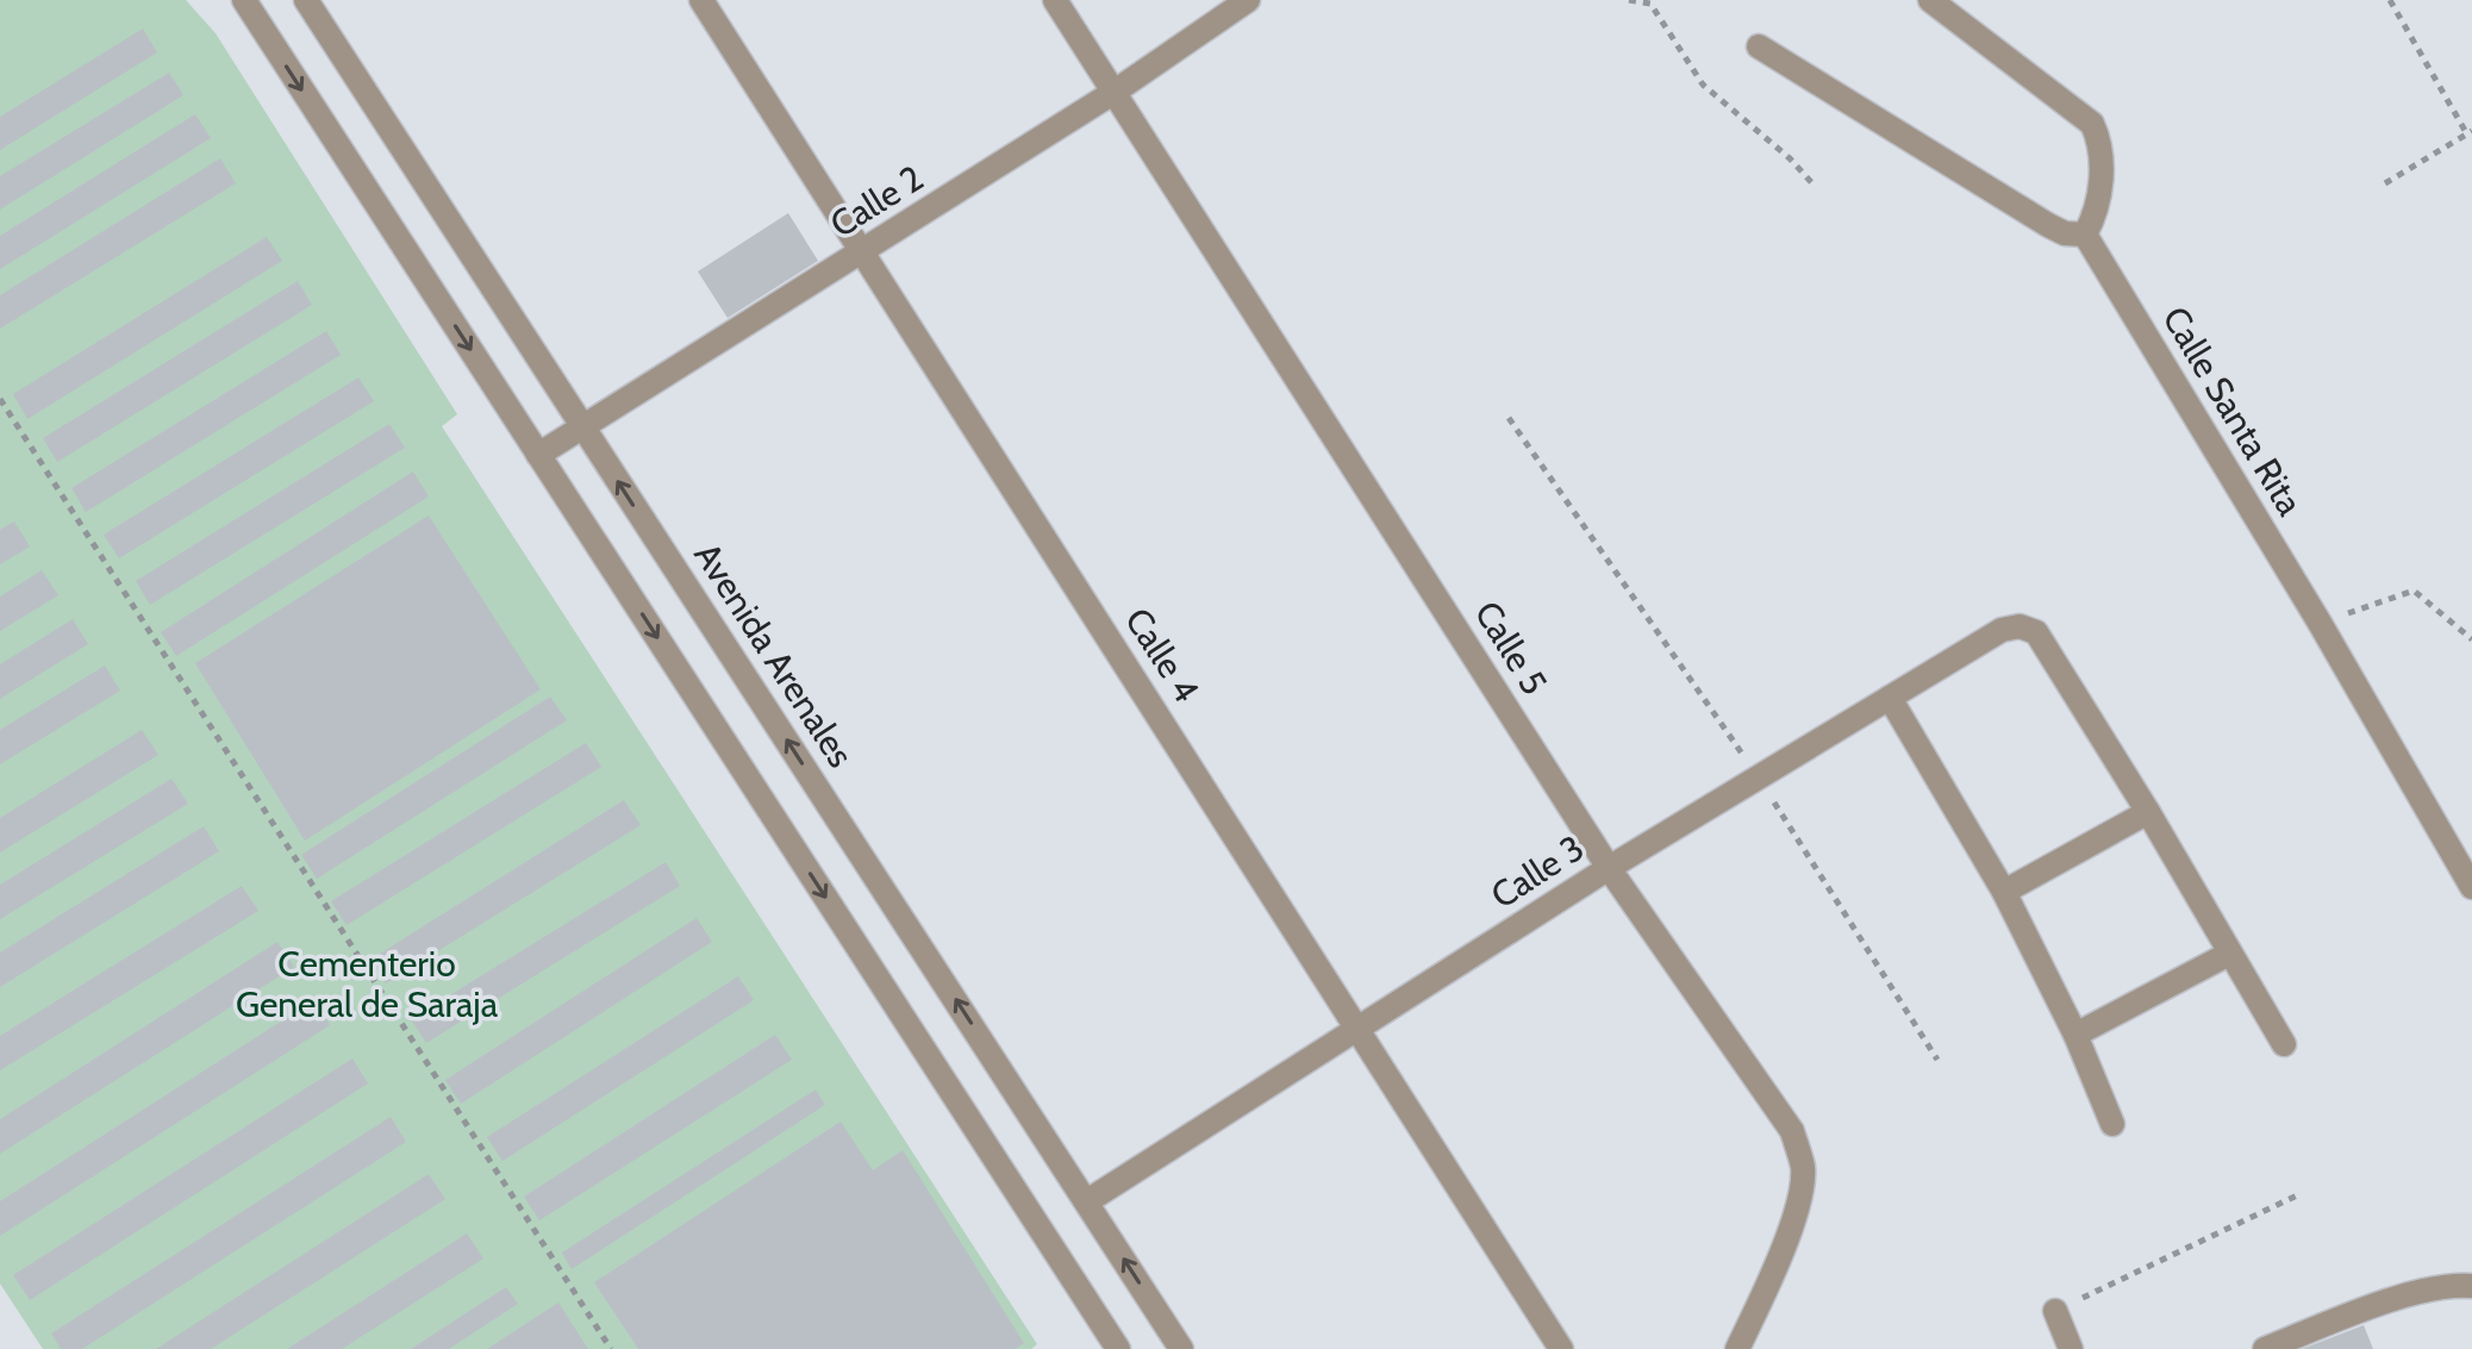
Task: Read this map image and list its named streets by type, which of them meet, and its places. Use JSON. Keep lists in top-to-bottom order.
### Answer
{
  "streets": {
    "street": [
      "Calle 2",
      "Calle Santa Rita",
      "Calle 5",
      "Avenida Arenales",
      "Calle 4",
      "Calle 3"
    ]
  },
  "crossings": [
    ["Calle 2", "Calle 5"],
    ["Calle 2", "Avenida Arenales"],
    ["Calle 2", "Calle 4"],
    ["Calle 5", "Calle 3"],
    ["Avenida Arenales", "Calle 3"],
    ["Calle 4", "Calle 3"]
  ],
  "parks": ["Cementerio General de Saraja"]
}
